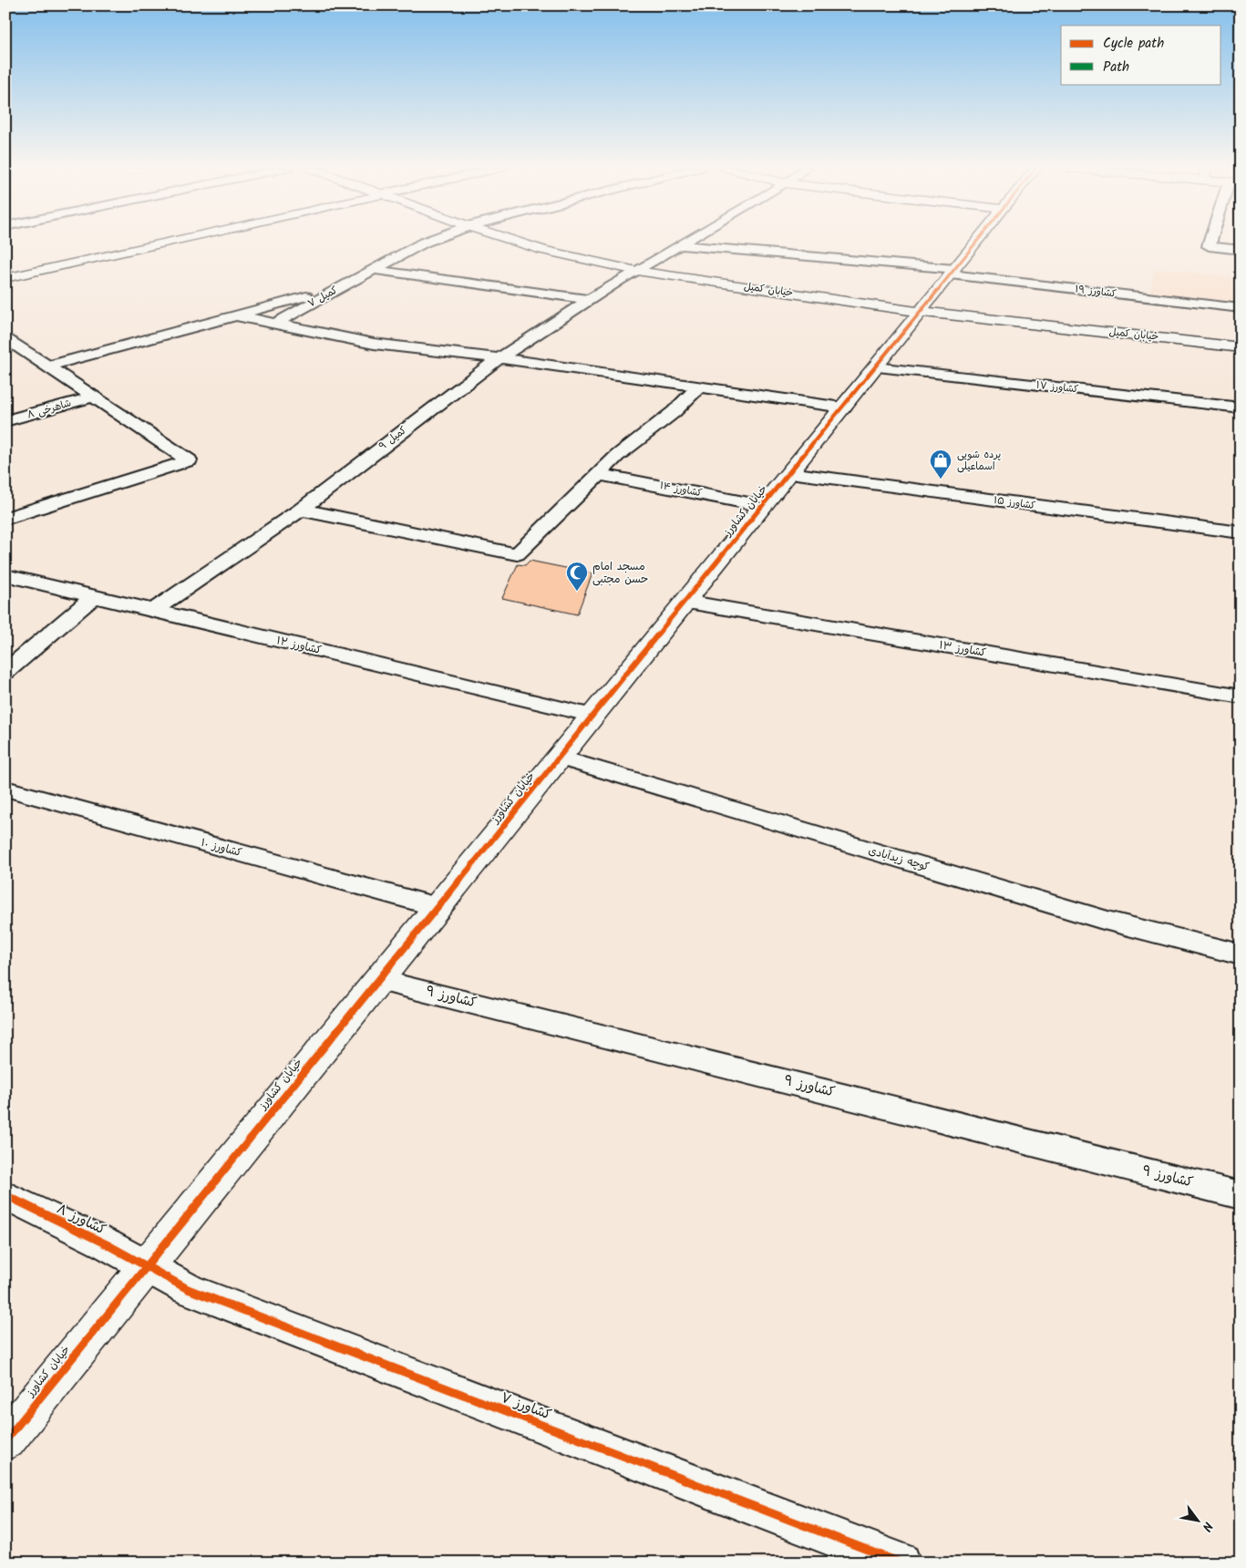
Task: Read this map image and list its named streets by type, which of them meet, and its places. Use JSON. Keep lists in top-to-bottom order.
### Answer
{
  "streets": {
    "street": [
      "خیابان کمیل",
      "کشاورز ۱۹",
      "کمیل ۷",
      "کشاورز ۱۷",
      "شاهرخی ۸",
      "کمیل ۹",
      "کشاورز ۱۴",
      "کشاورز ۱۵",
      "خیابان کشاورز",
      "کشاورز ۱۲",
      "کشاورز ۱۳",
      "کشاورز ۱۰",
      "کوچه زیدآبادی",
      "کشاورز ۹",
      "کشاورز ۸",
      "کشاورز ۷"
    ]
  },
  "crossings": [
    ["خیابان کمیل", "کمیل ۹"],
    ["خیابان کمیل", "خیابان کشاورز"],
    ["کشاورز ۱۹", "کمیل ۹"],
    ["کشاورز ۱۹", "خیابان کشاورز"],
    ["کشاورز ۱۷", "خیابان کشاورز"],
    ["کمیل ۹", "کشاورز ۱۲"],
    ["کشاورز ۱۴", "خیابان کشاورز"],
    ["کشاورز ۱۵", "خیابان کشاورز"],
    ["خیابان کشاورز", "کشاورز ۱۲"],
    ["خیابان کشاورز", "کشاورز ۱۳"],
    ["خیابان کشاورز", "کشاورز ۱۰"],
    ["خیابان کشاورز", "کوچه زیدآبادی"],
    ["خیابان کشاورز", "کشاورز ۹"],
    ["خیابان کشاورز", "کشاورز ۸"],
    ["خیابان کشاورز", "کشاورز ۷"],
    ["کشاورز ۸", "کشاورز ۷"]
  ],
  "places": {
    "shop": ["پرده شویی اسماعیلی"],
    "mosque": ["مسجد امام حسن مجتبی"]
  },
  "legend": ["Cycle path", "Path"],
  "north": "bottom right"
}
